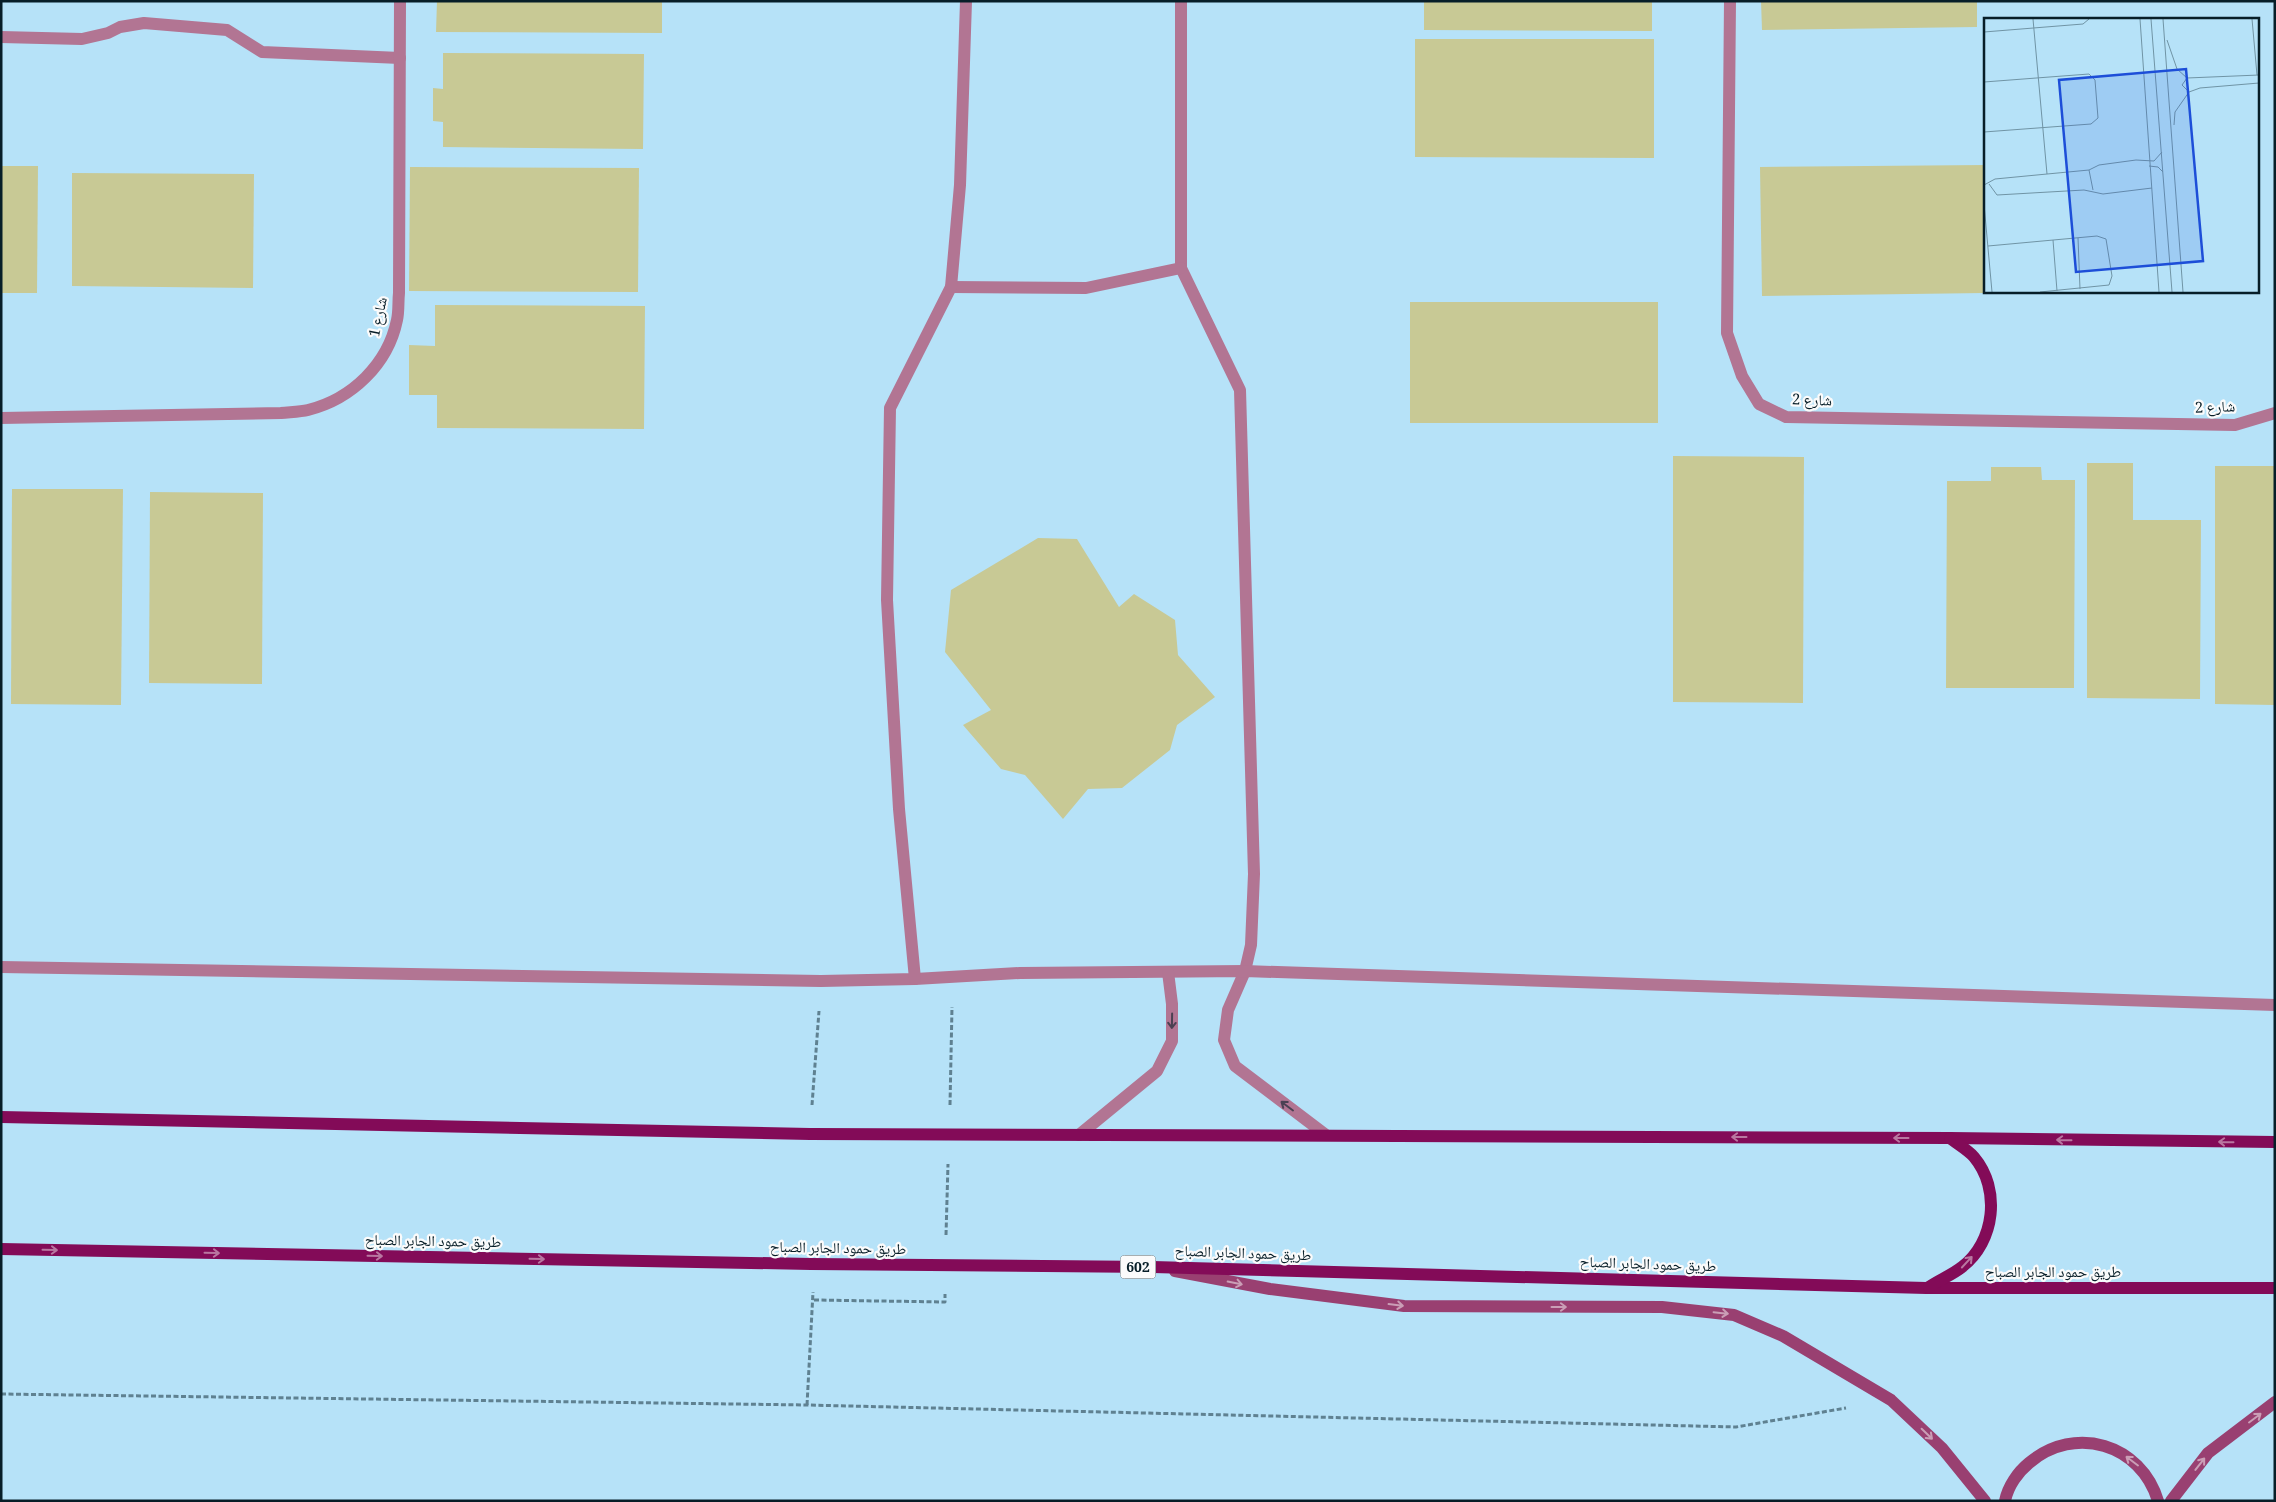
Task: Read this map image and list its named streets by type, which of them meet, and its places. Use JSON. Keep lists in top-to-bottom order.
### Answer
{
  "streets": {
    "main road": ["طريق حمود الجابر الصباح", "602"],
    "street": ["شارع 1", "شارع 2"]
  },
  "one_way": ["طريق حمود الجابر الصباح"]
}
